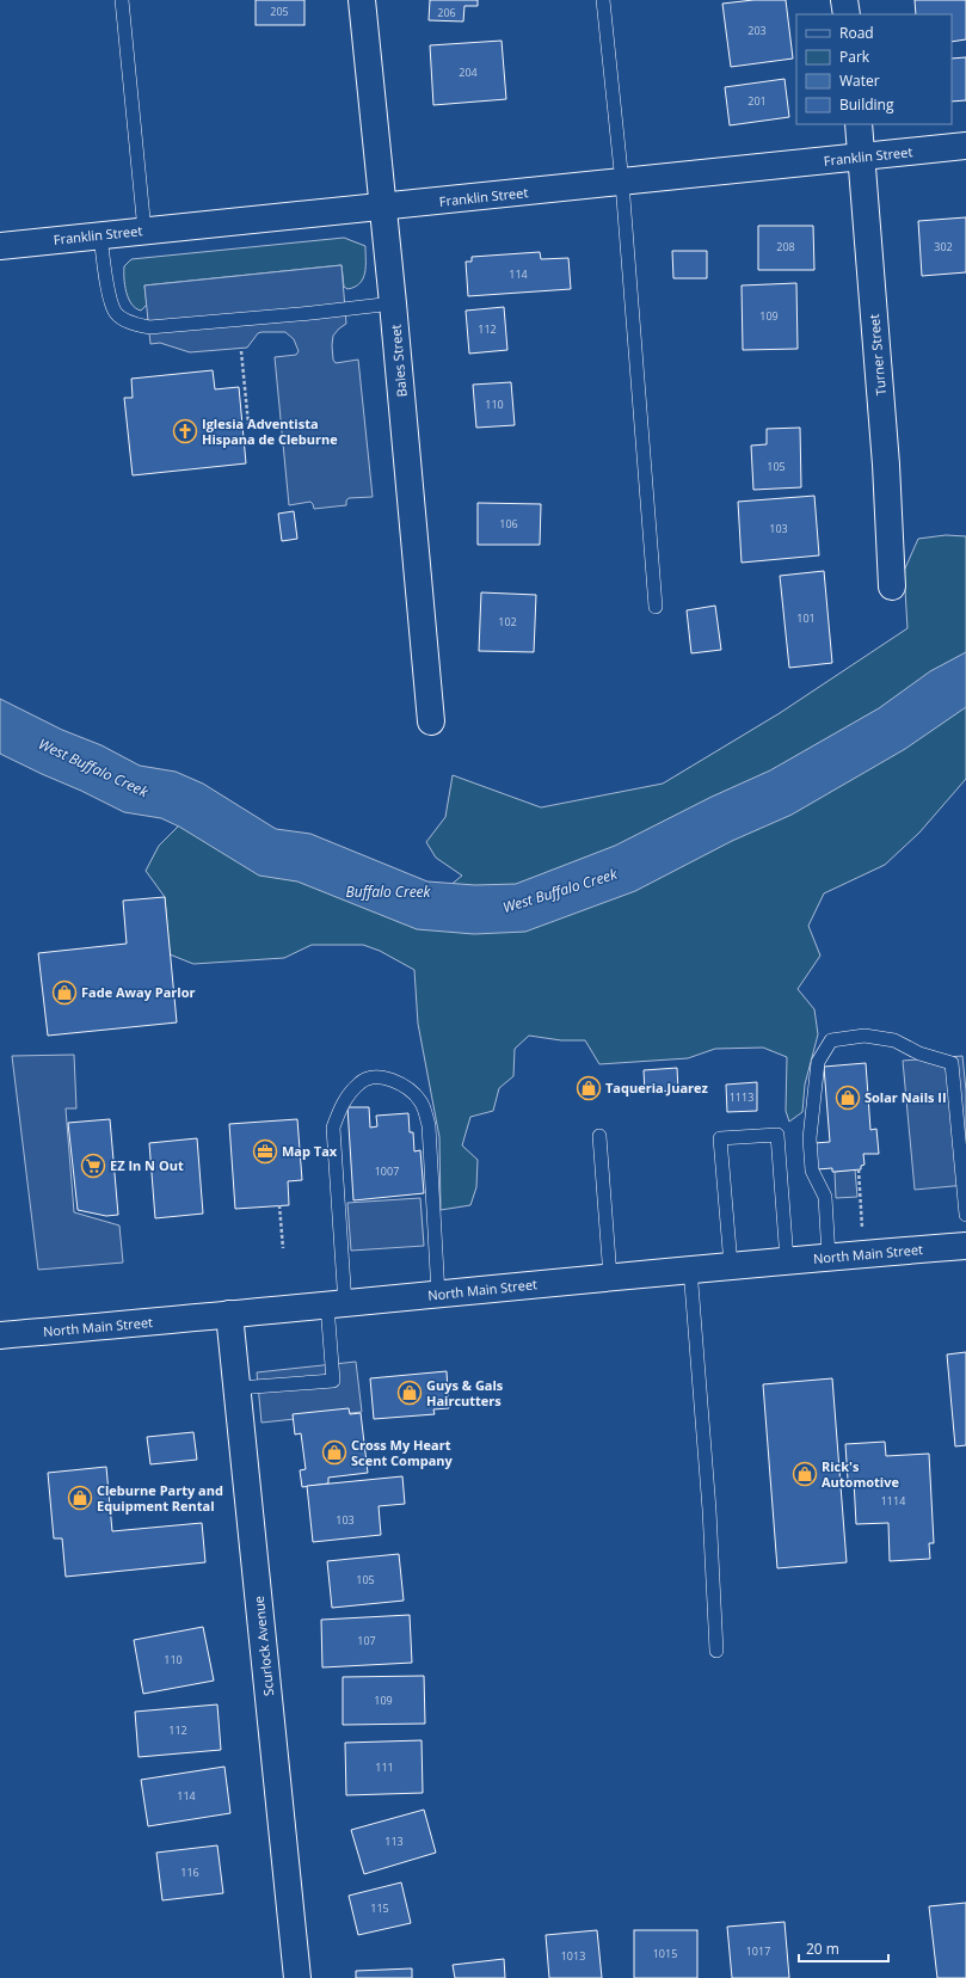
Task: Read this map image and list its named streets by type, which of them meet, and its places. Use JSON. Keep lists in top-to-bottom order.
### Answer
{
  "streets": {
    "street": [
      "Franklin Street",
      "Turner Street",
      "Bales Street",
      "North Main Street",
      "Scurlock Avenue"
    ]
  },
  "crossings": [
    ["Franklin Street", "Turner Street"],
    ["Franklin Street", "Bales Street"],
    ["North Main Street", "Scurlock Avenue"]
  ],
  "water": ["West Buffalo Creek", "Buffalo Creek"],
  "places": {
    "church": ["Iglesia Adventista Hispana de Cleburne"],
    "shop": [
      "Fade Away Parlor",
      "Taqueria Juarez",
      "Solar Nails II",
      "Guys & Gals Haircutters",
      "Cross My Heart Scent Company",
      "Rick's Automotive",
      "Cleburne Party and Equipment Rental"
    ],
    "office": ["Map Tax"],
    "supermarket": ["EZ In N Out"]
  },
  "house_numbers": [
    "205",
    "206",
    "203",
    "204",
    "201",
    "208",
    "302",
    "114",
    "109",
    "112",
    "110",
    "105",
    "106",
    "103",
    "101",
    "102",
    "1113",
    "1007",
    "1114",
    "103",
    "105",
    "107",
    "110",
    "109",
    "112",
    "111",
    "114",
    "113",
    "116",
    "115",
    "1017",
    "1015",
    "1013"
  ],
  "legend": [
    "Road",
    "Park",
    "Water",
    "Building"
  ],
  "scale_bar": "20 m"
}
